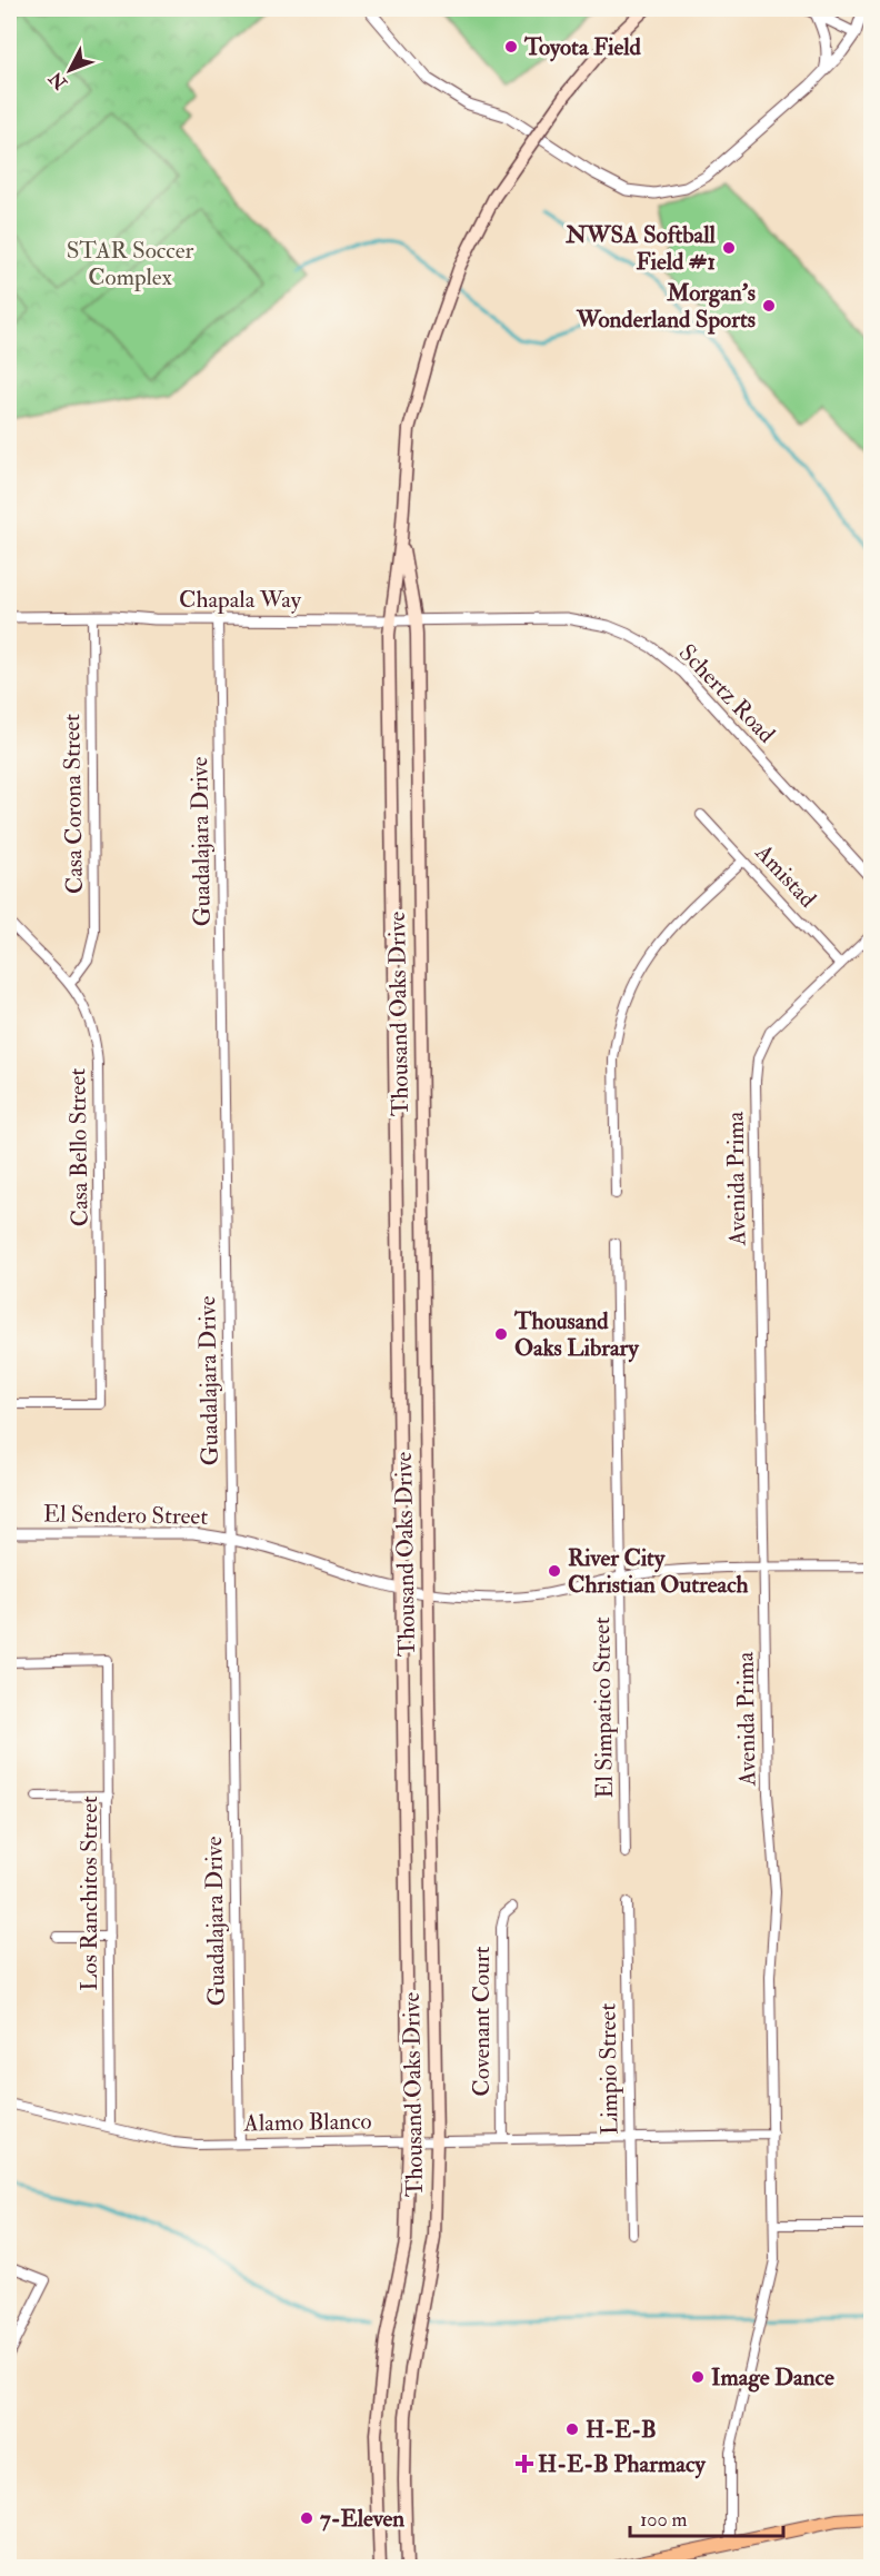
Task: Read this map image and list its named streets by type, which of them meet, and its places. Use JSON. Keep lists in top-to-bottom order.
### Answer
{
  "streets": {
    "main road": ["Thousand Oaks Drive"],
    "street": [
      "Chapala Way",
      "Schertz Road",
      "Casa Corona Street",
      "Guadalajara Drive",
      "Amistad",
      "Casa Bello Street",
      "Avenida Prima",
      "El Sendero Street",
      "El Simpatico Street",
      "Los Ranchitos Street",
      "Covenant Court",
      "Limpio Street",
      "Alamo Blanco"
    ]
  },
  "crossings": [
    ["Chapala Way", "Schertz Road"],
    ["Chapala Way", "Casa Corona Street"],
    ["Chapala Way", "Guadalajara Drive"],
    ["Chapala Way", "Thousand Oaks Drive"],
    ["Schertz Road", "Thousand Oaks Drive"],
    ["Casa Corona Street", "Casa Bello Street"],
    ["Guadalajara Drive", "El Sendero Street"],
    ["Guadalajara Drive", "Alamo Blanco"],
    ["Amistad", "Avenida Prima"],
    ["Thousand Oaks Drive", "El Sendero Street"],
    ["Thousand Oaks Drive", "Alamo Blanco"],
    ["Avenida Prima", "El Sendero Street"],
    ["Avenida Prima", "Alamo Blanco"],
    ["El Sendero Street", "El Simpatico Street"],
    ["Los Ranchitos Street", "Alamo Blanco"],
    ["Covenant Court", "Alamo Blanco"],
    ["Limpio Street", "Alamo Blanco"]
  ],
  "parks": ["STAR Soccer Complex"],
  "places": {
    "other": [
      "Toyota Field",
      "NWSA Softball Field #1",
      "Morgan’s Wonderland Sports",
      "Thousand Oaks Library",
      "River City Christian Outreach",
      "Image Dance",
      "H-E-B",
      "7-Eleven"
    ],
    "health": ["H-E-B Pharmacy"]
  },
  "scale_bar": "100 m",
  "north": "bottom left"
}
